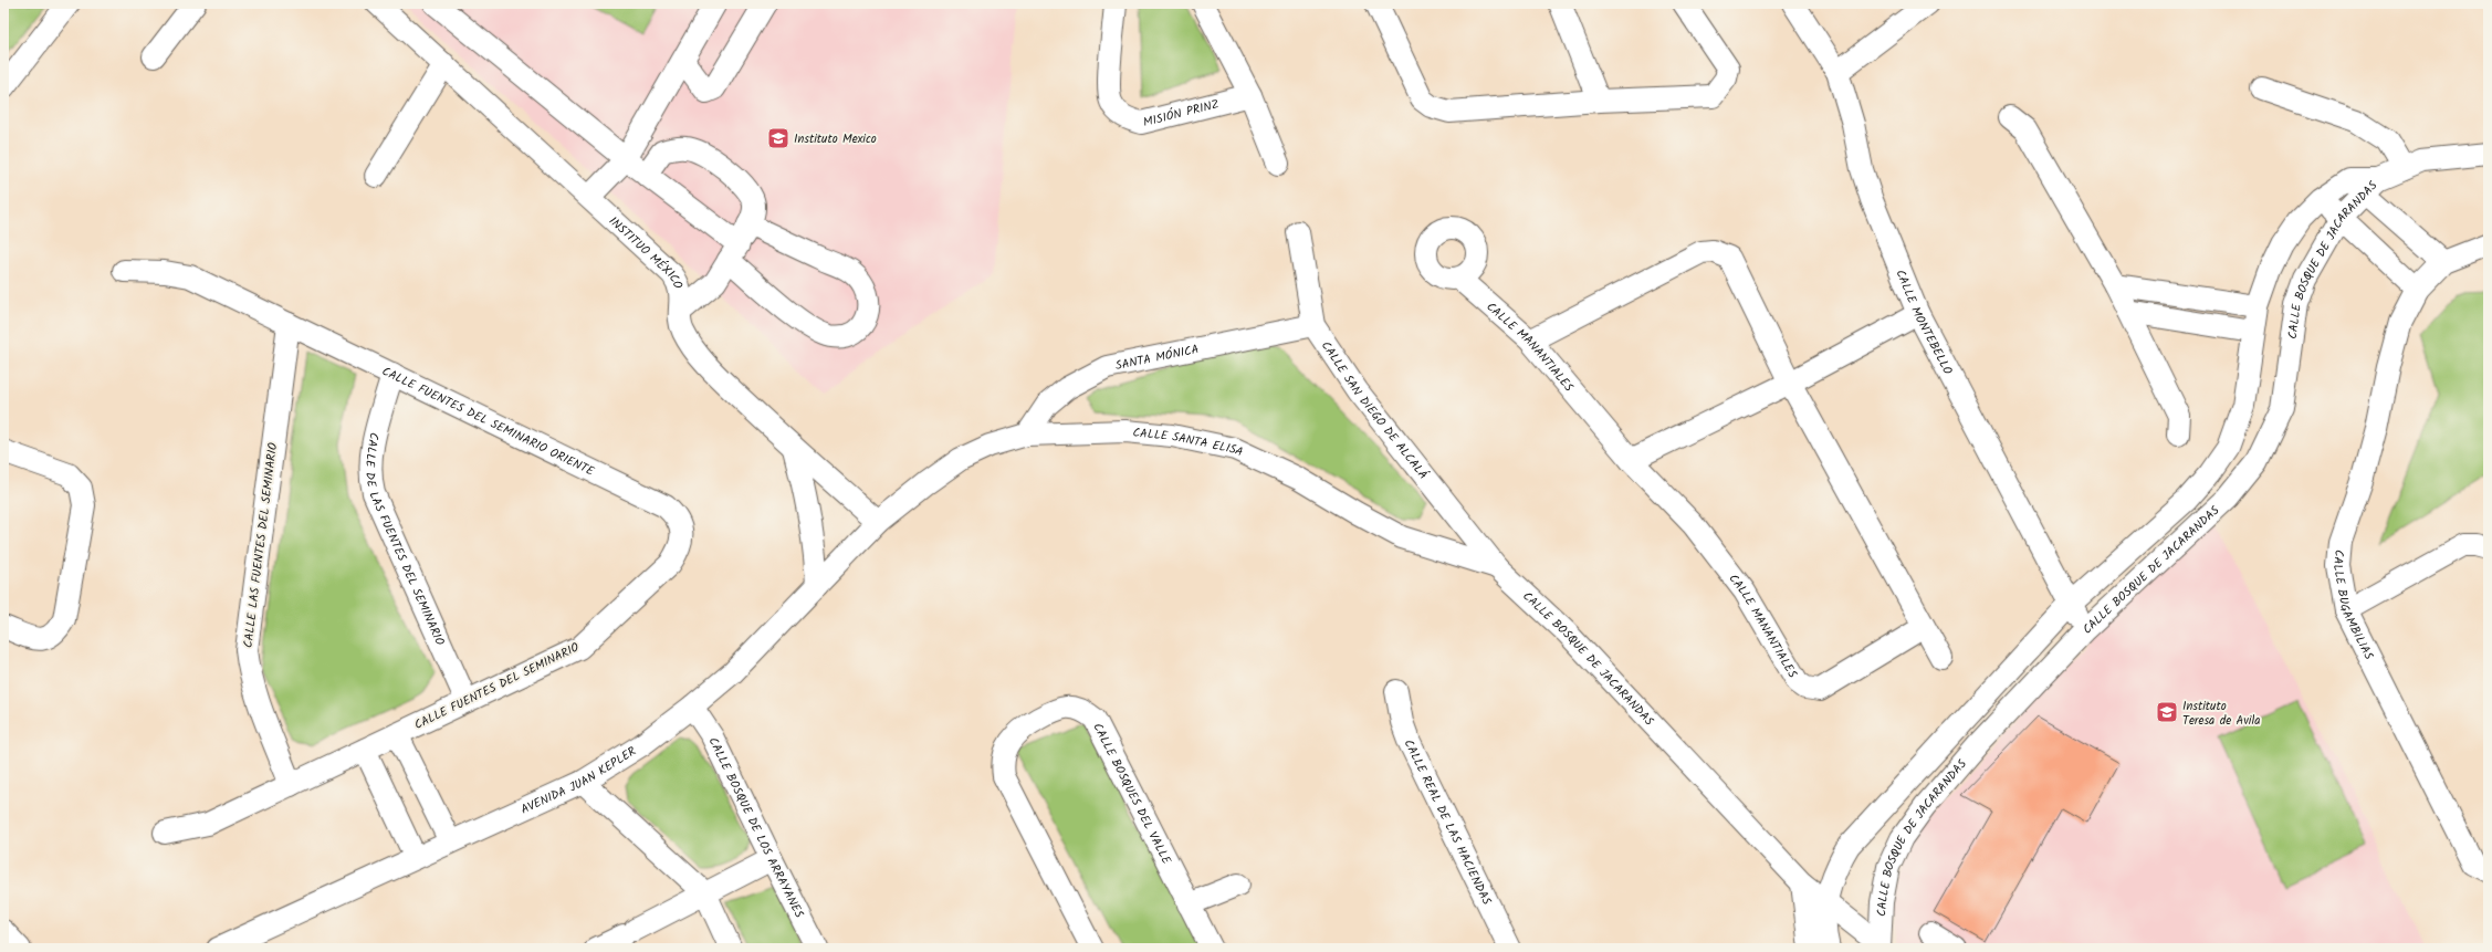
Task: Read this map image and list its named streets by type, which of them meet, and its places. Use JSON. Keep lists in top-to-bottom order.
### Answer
{
  "streets": {
    "street": [
      "MISIÓN PRINZ",
      "INSTITUO MÉXICO",
      "CALLE BOSQUE DE JACARANDAS",
      "CALLE MONTEBELLO",
      "CALLE MANANTIALES",
      "SANTA MÓNICA",
      "CALLE SAN DIEGO DE ALCALÁ",
      "CALLE FUENTES DEL SEMINARIO ORIENTE",
      "CALLE SANTA ELISA",
      "CALLE DE LAS FUENTES DEL SEMINARIO",
      "CALLE LAS FUENTES DEL SEMINARIO",
      "CALLE BUGAMBILIAS",
      "CALLE FUENTES DEL SEMINARIO",
      "AVENIDA JUAN KEPLER",
      "CALLE BOSQUES DEL VALLE",
      "CALLE REAL DE LAS HACIENDAS",
      "CALLE BOSQUE DE LOS ARRAYANES"
    ]
  },
  "crossings": [
    ["INSTITUO MÉXICO", "CALLE SANTA ELISA"],
    ["INSTITUO MÉXICO", "AVENIDA JUAN KEPLER"],
    ["CALLE BOSQUE DE JACARANDAS", "CALLE MONTEBELLO"],
    ["CALLE BOSQUE DE JACARANDAS", "CALLE SAN DIEGO DE ALCALÁ"],
    ["CALLE BOSQUE DE JACARANDAS", "CALLE SANTA ELISA"],
    ["SANTA MÓNICA", "CALLE SAN DIEGO DE ALCALÁ"],
    ["SANTA MÓNICA", "CALLE SANTA ELISA"],
    ["CALLE SAN DIEGO DE ALCALÁ", "CALLE SANTA ELISA"],
    ["CALLE FUENTES DEL SEMINARIO ORIENTE", "CALLE DE LAS FUENTES DEL SEMINARIO"],
    ["CALLE FUENTES DEL SEMINARIO ORIENTE", "CALLE LAS FUENTES DEL SEMINARIO"],
    ["CALLE FUENTES DEL SEMINARIO ORIENTE", "CALLE FUENTES DEL SEMINARIO"],
    ["CALLE SANTA ELISA", "AVENIDA JUAN KEPLER"],
    ["CALLE DE LAS FUENTES DEL SEMINARIO", "CALLE FUENTES DEL SEMINARIO"],
    ["CALLE LAS FUENTES DEL SEMINARIO", "CALLE FUENTES DEL SEMINARIO"],
    ["AVENIDA JUAN KEPLER", "CALLE BOSQUE DE LOS ARRAYANES"]
  ],
  "places": {
    "school or university": ["Instituto Mexico", "Instituto Teresa de Avila"]
  }
}
